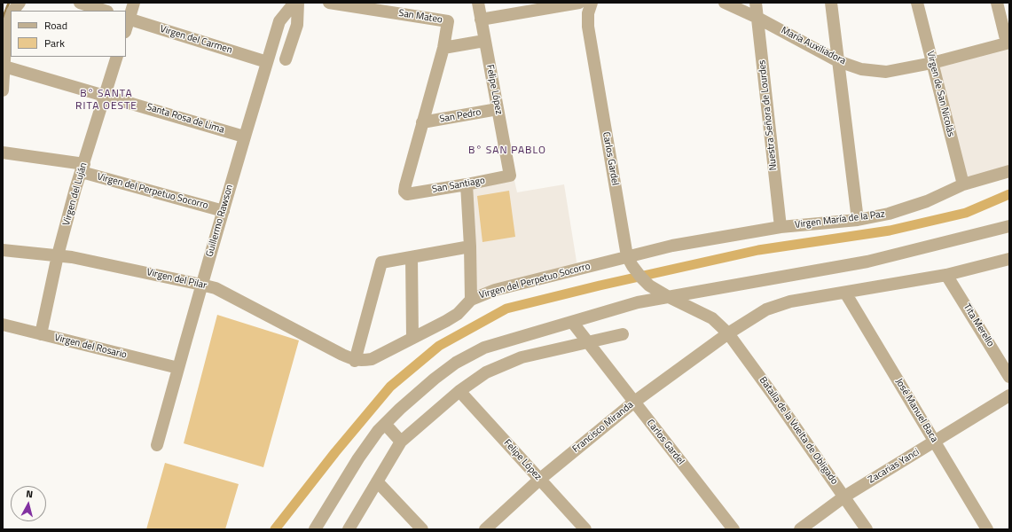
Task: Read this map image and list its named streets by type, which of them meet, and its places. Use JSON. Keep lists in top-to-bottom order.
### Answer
{
  "streets": {
    "street": [
      "San Mateo",
      "Virgen del Carmen",
      "María Auxiliadora",
      "Felipe López",
      "Virgen de San Nicolás",
      "Nuestra Señora de Lourdes",
      "San Pedro",
      "Santa Rosa de Lima",
      "Carlos Gardel",
      "San Santiago",
      "Virgen del Perpetuo Socorro",
      "Virgen del Luján",
      "Virgen María de la Paz",
      "Guillermo Rawson",
      "Virgen del Pilar",
      "Tita Merello",
      "Virgen del Rosario",
      "José Manuel Baca",
      "Francisco Miranda",
      "Batalla de la Vuelta de Obligado",
      "Zacarias Yanci"
    ]
  },
  "crossings": [
    ["Virgen del Carmen", "Guillermo Rawson"],
    ["María Auxiliadora", "Virgen de San Nicolás"],
    ["María Auxiliadora", "Nuestra Señora de Lourdes"],
    ["Felipe López", "San Pedro"],
    ["Felipe López", "San Santiago"],
    ["Felipe López", "Francisco Miranda"],
    ["Virgen de San Nicolás", "Virgen María de la Paz"],
    ["Nuestra Señora de Lourdes", "Virgen María de la Paz"],
    ["San Pedro", "San Santiago"],
    ["Santa Rosa de Lima", "Virgen del Luján"],
    ["Santa Rosa de Lima", "Guillermo Rawson"],
    ["Carlos Gardel", "Virgen del Perpetuo Socorro"],
    ["Carlos Gardel", "Francisco Miranda"],
    ["Carlos Gardel", "Batalla de la Vuelta de Obligado"],
    ["Virgen del Perpetuo Socorro", "Virgen del Luján"],
    ["Virgen del Perpetuo Socorro", "Virgen María de la Paz"],
    ["Virgen del Perpetuo Socorro", "Guillermo Rawson"],
    ["Virgen del Perpetuo Socorro", "Virgen del Pilar"],
    ["Virgen del Luján", "Virgen del Pilar"],
    ["Virgen del Luján", "Virgen del Rosario"],
    ["Guillermo Rawson", "Virgen del Pilar"],
    ["Guillermo Rawson", "Virgen del Rosario"],
    ["Tita Merello", "Francisco Miranda"],
    ["José Manuel Baca", "Francisco Miranda"],
    ["José Manuel Baca", "Zacarias Yanci"],
    ["Francisco Miranda", "Batalla de la Vuelta de Obligado"],
    ["Batalla de la Vuelta de Obligado", "Zacarias Yanci"]
  ],
  "districts": ["B° SANTA RITA OESTE", "B° SAN PABLO"],
  "legend": ["Road", "Park"],
  "north": "top"
}
